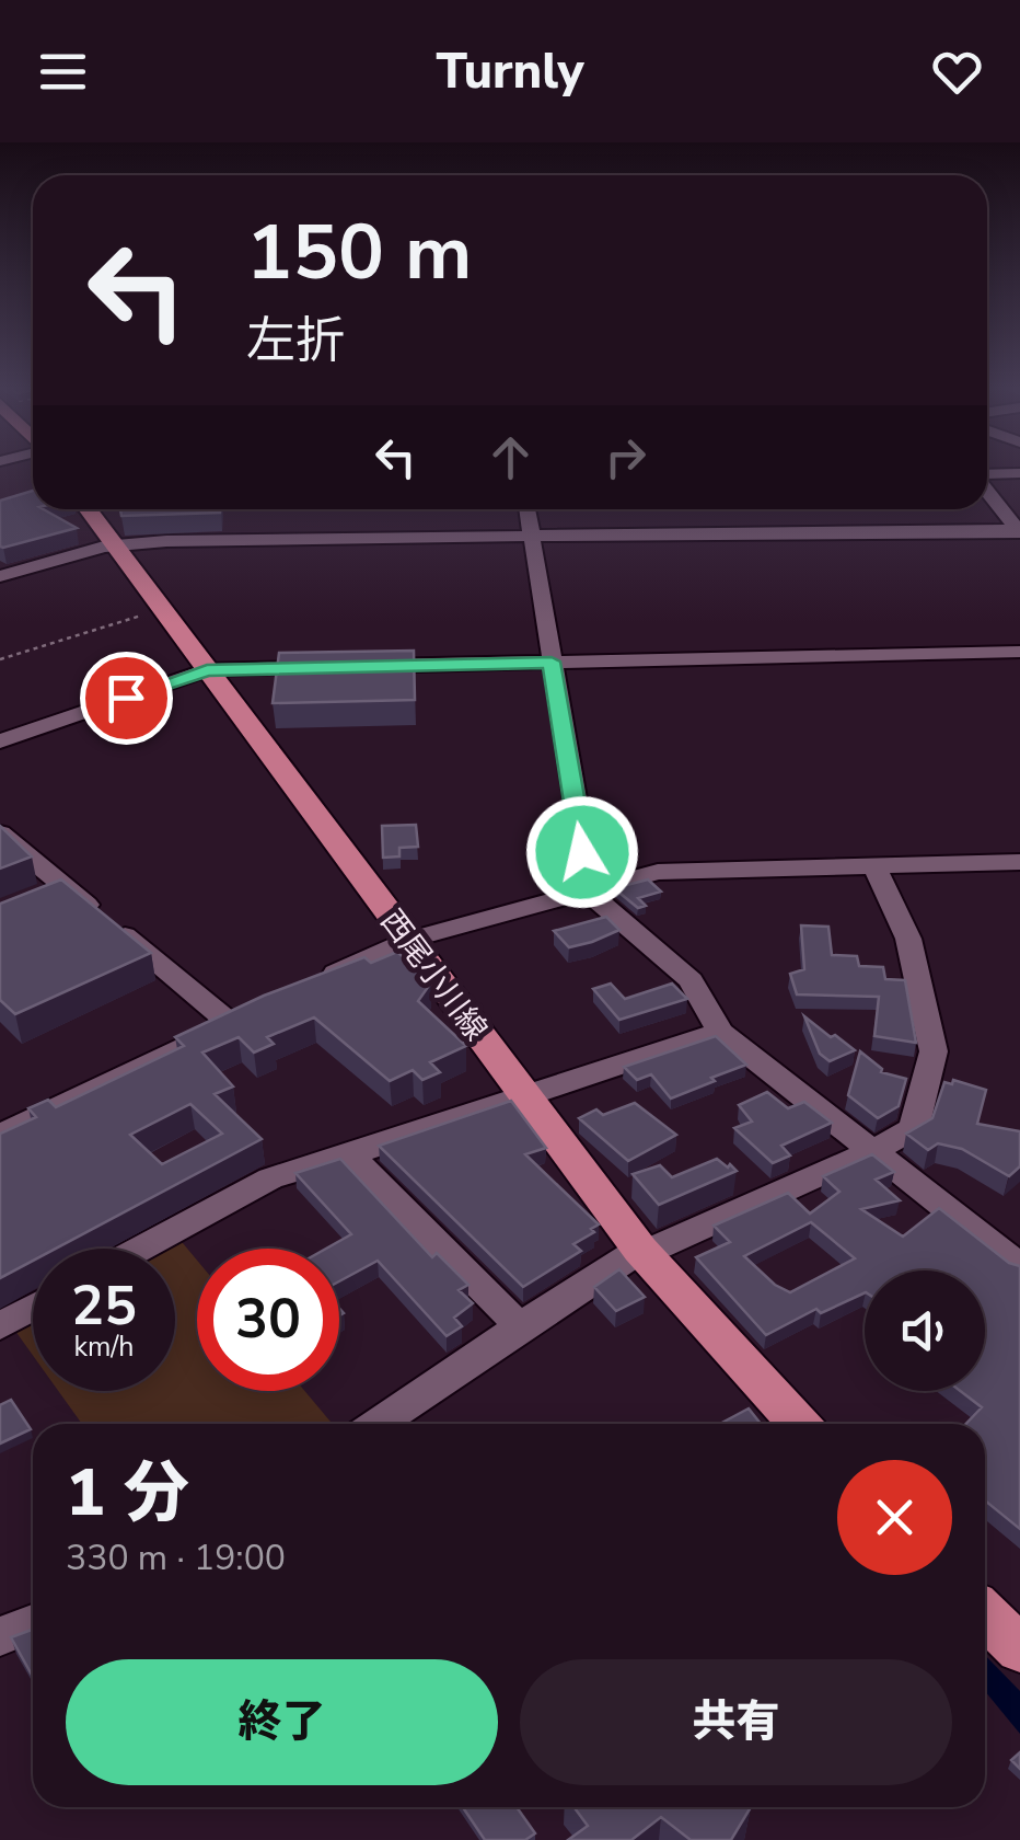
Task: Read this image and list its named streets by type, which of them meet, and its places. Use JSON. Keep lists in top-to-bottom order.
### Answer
{
  "streets": {
    "main road": ["西尾小川線"]
  },
  "page": {
    "header": "Turnly",
    "turn": ["150 m", "左折"],
    "speed": "25 km/h",
    "limit": "30",
    "heading": ["1 分", "330 m · 19:00"],
    "buttons": ["終了", "共有"]
  }
}
